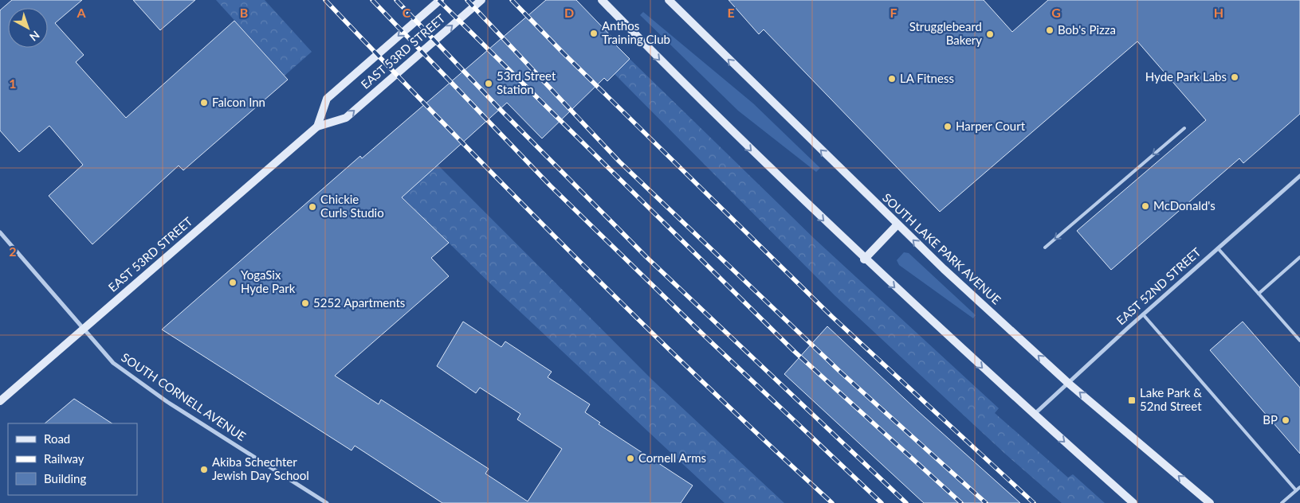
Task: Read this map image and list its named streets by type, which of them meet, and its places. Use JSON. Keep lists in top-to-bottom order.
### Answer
{
  "streets": {
    "main road": ["EAST 53RD STREET", "SOUTH LAKE PARK AVENUE"],
    "street": ["EAST 52ND STREET", "SOUTH CORNELL AVENUE"]
  },
  "crossings": [
    ["EAST 53RD STREET", "SOUTH CORNELL AVENUE"],
    ["SOUTH LAKE PARK AVENUE", "EAST 52ND STREET"]
  ],
  "places": {
    "other": [
      "Bob's Pizza",
      "Anthos Training Club",
      "Strugglebeard Bakery",
      "Hyde Park Labs",
      "LA Fitness",
      "53rd Street Station",
      "Falcon Inn",
      "Harper Court",
      "McDonald's",
      "Chickie Curls Studio",
      "YogaSix Hyde Park",
      "5252 Apartments",
      "BP",
      "Cornell Arms",
      "Akiba Schechter Jewish Day School"
    ],
    "transit": ["Lake Park & 52nd Street"]
  },
  "legend": ["Road", "Railway", "Building"],
  "north": "bottom right",
  "grid": {
    "columns": [
      "A",
      "B",
      "C",
      "D",
      "E",
      "F",
      "G",
      "H"
    ],
    "rows": ["1", "2"]
  }
}
